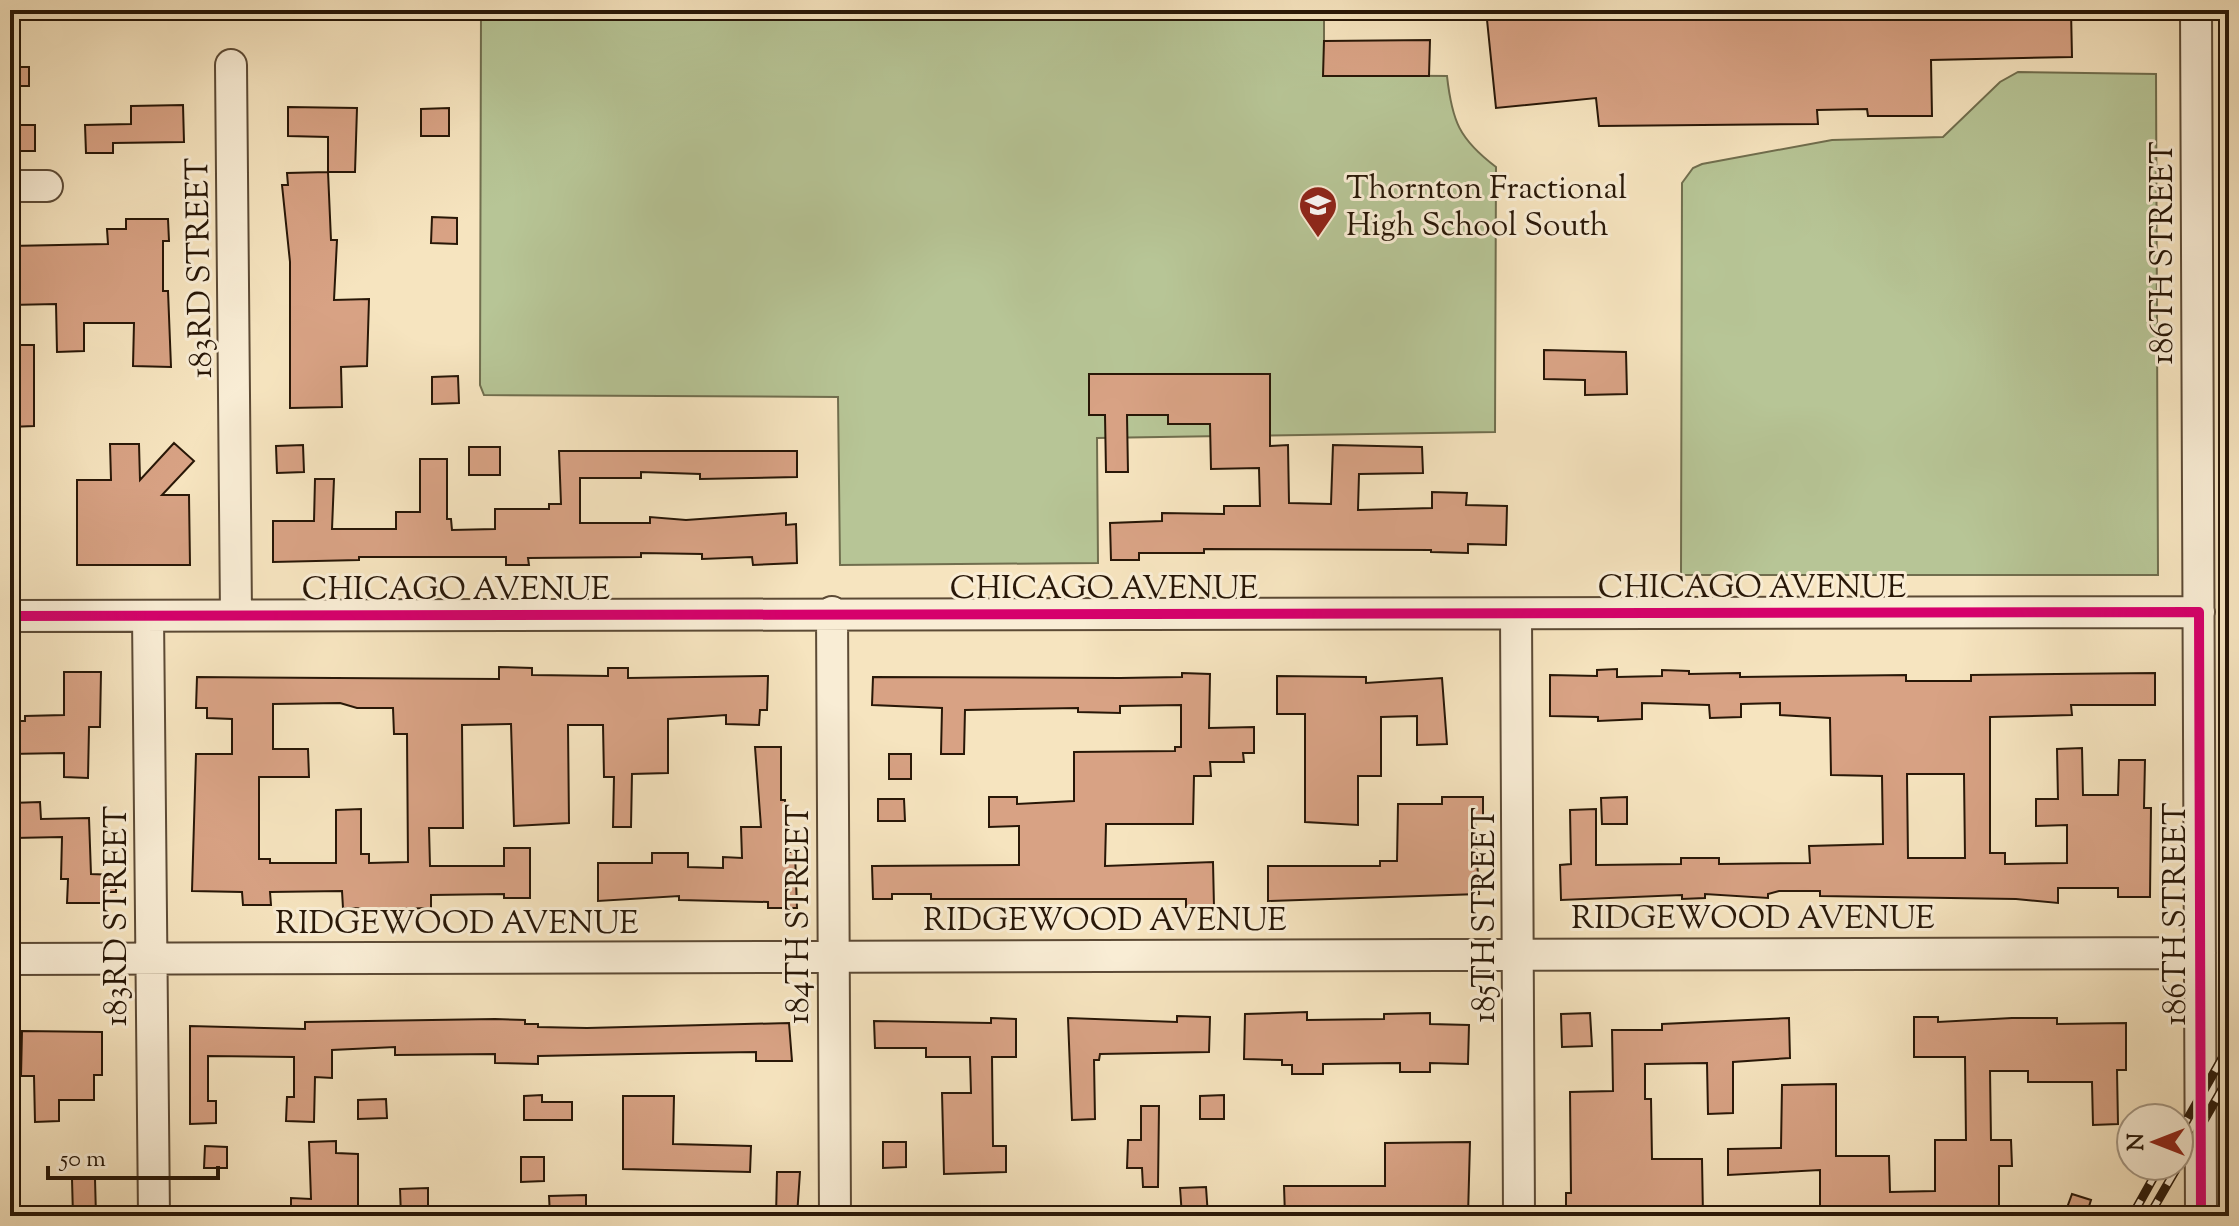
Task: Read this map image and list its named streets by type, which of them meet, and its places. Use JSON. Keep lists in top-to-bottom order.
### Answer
{
  "streets": {
    "street": [
      "186TH STREET",
      "183RD STREET",
      "CHICAGO AVENUE",
      "184TH STREET",
      "185TH STREET",
      "RIDGEWOOD AVENUE"
    ]
  },
  "crossings": [
    ["186TH STREET", "CHICAGO AVENUE"],
    ["186TH STREET", "RIDGEWOOD AVENUE"],
    ["183RD STREET", "CHICAGO AVENUE"],
    ["183RD STREET", "RIDGEWOOD AVENUE"],
    ["CHICAGO AVENUE", "184TH STREET"],
    ["CHICAGO AVENUE", "185TH STREET"],
    ["184TH STREET", "RIDGEWOOD AVENUE"],
    ["185TH STREET", "RIDGEWOOD AVENUE"]
  ],
  "places": {
    "school or university": ["Thornton Fractional High School South"]
  },
  "scale_bar": "50 m",
  "north": "left"
}
